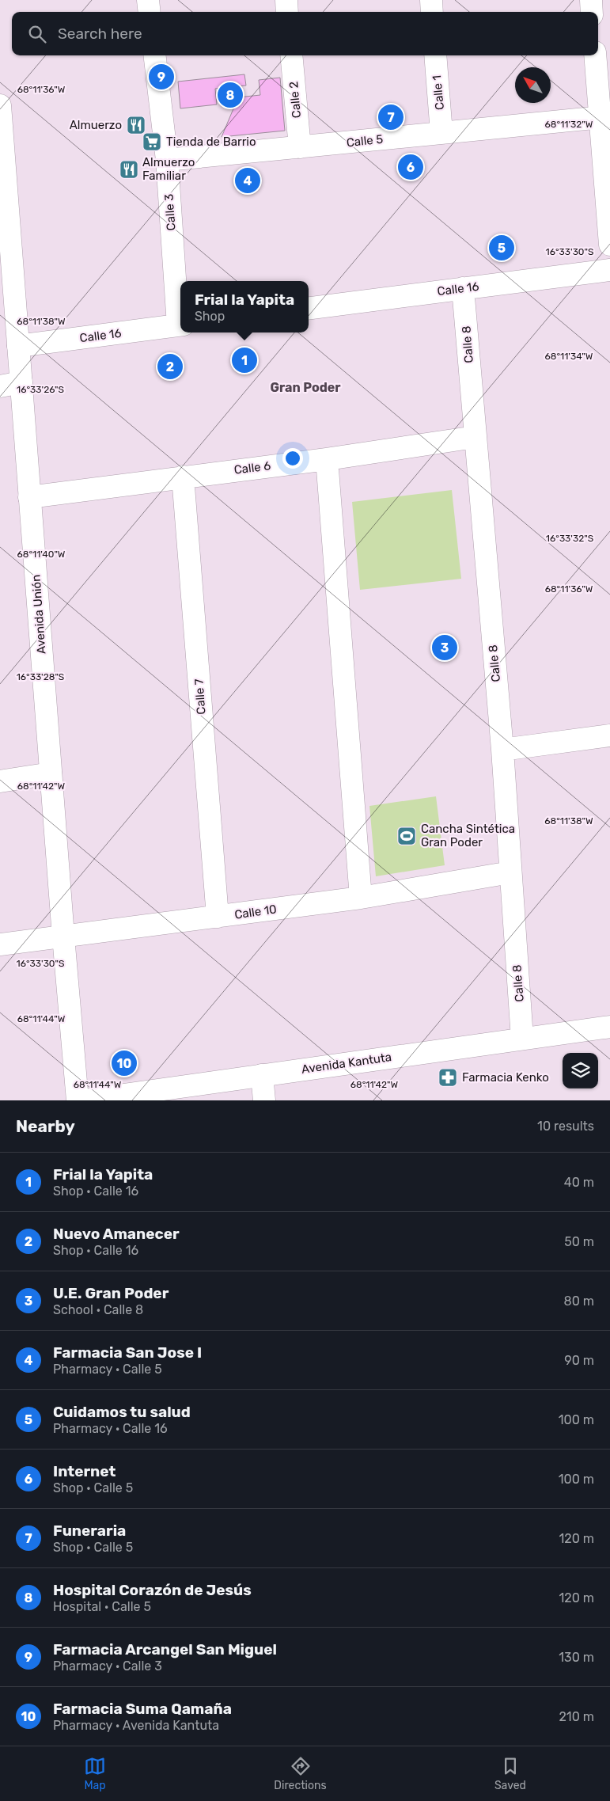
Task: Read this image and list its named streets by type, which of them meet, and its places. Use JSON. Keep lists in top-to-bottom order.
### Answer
{
  "streets": {
    "street": [
      "Calle 1",
      "Calle 2",
      "Calle 5",
      "Calle 3",
      "Calle 16",
      "Calle 8",
      "Calle 6",
      "Avenida Unión",
      "Calle 7",
      "Calle 10",
      "Avenida Kantuta"
    ]
  },
  "crossings": [
    ["Calle 1", "Calle 5"],
    ["Calle 2", "Calle 5"],
    ["Calle 5", "Calle 3"],
    ["Calle 3", "Calle 16"],
    ["Calle 16", "Calle 8"],
    ["Calle 16", "Avenida Unión"],
    ["Calle 8", "Calle 6"],
    ["Calle 8", "Calle 10"],
    ["Calle 8", "Avenida Kantuta"],
    ["Calle 6", "Avenida Unión"],
    ["Calle 6", "Calle 7"],
    ["Avenida Unión", "Calle 10"],
    ["Calle 7", "Calle 10"]
  ],
  "districts": ["Gran Poder"],
  "places": {
    "restaurant": ["Almuerzo", "Almuerzo Familiar"],
    "supermarket": ["Tienda de Barrio"],
    "sports": ["Cancha Sintética Gran Poder"],
    "pharmacy": ["Farmacia Kenko"]
  },
  "north": "top left",
  "page": {
    "search": "Search here",
    "pins": [
      "9",
      "8",
      "7",
      "6",
      "4",
      "5",
      "1",
      "2",
      "3",
      "10"
    ],
    "popup": ["Frial la Yapita", "Shop"],
    "heading": ["Nearby", "10 results"],
    "list": [
      {
        "mark": "1",
        "name": "Frial la Yapita",
        "note": "Shop · Calle 16",
        "value": "40 m"
      },
      {
        "mark": "2",
        "name": "Nuevo Amanecer",
        "note": "Shop · Calle 16",
        "value": "50 m"
      },
      {
        "mark": "3",
        "name": "U.E. Gran Poder",
        "note": "School · Calle 8",
        "value": "80 m"
      },
      {
        "mark": "4",
        "name": "Farmacia San Jose I",
        "note": "Pharmacy · Calle 5",
        "value": "90 m"
      },
      {
        "mark": "5",
        "name": "Cuidamos tu salud",
        "note": "Pharmacy · Calle 16",
        "value": "100 m"
      },
      {
        "mark": "6",
        "name": "Internet",
        "note": "Shop · Calle 5",
        "value": "100 m"
      },
      {
        "mark": "7",
        "name": "Funeraria",
        "note": "Shop · Calle 5",
        "value": "120 m"
      },
      {
        "mark": "8",
        "name": "Hospital Corazón de Jesús",
        "note": "Hospital · Calle 5",
        "value": "120 m"
      },
      {
        "mark": "9",
        "name": "Farmacia Arcangel San Miguel",
        "note": "Pharmacy · Calle 3",
        "value": "130 m"
      },
      {
        "mark": "10",
        "name": "Farmacia Suma Qamaña",
        "note": "Pharmacy · Avenida Kantuta",
        "value": "210 m"
      }
    ],
    "nav": ["Map", "Directions", "Saved"]
  },
  "coordinates": [
    "68°11'36\"W",
    "68°11'32\"W",
    "16°33'30\"S",
    "68°11'38\"W",
    "68°11'34\"W",
    "16°33'26\"S",
    "16°33'32\"S",
    "68°11'40\"W",
    "16°33'28\"S",
    "68°11'42\"W",
    "68°11'44\"W"
  ]
}
